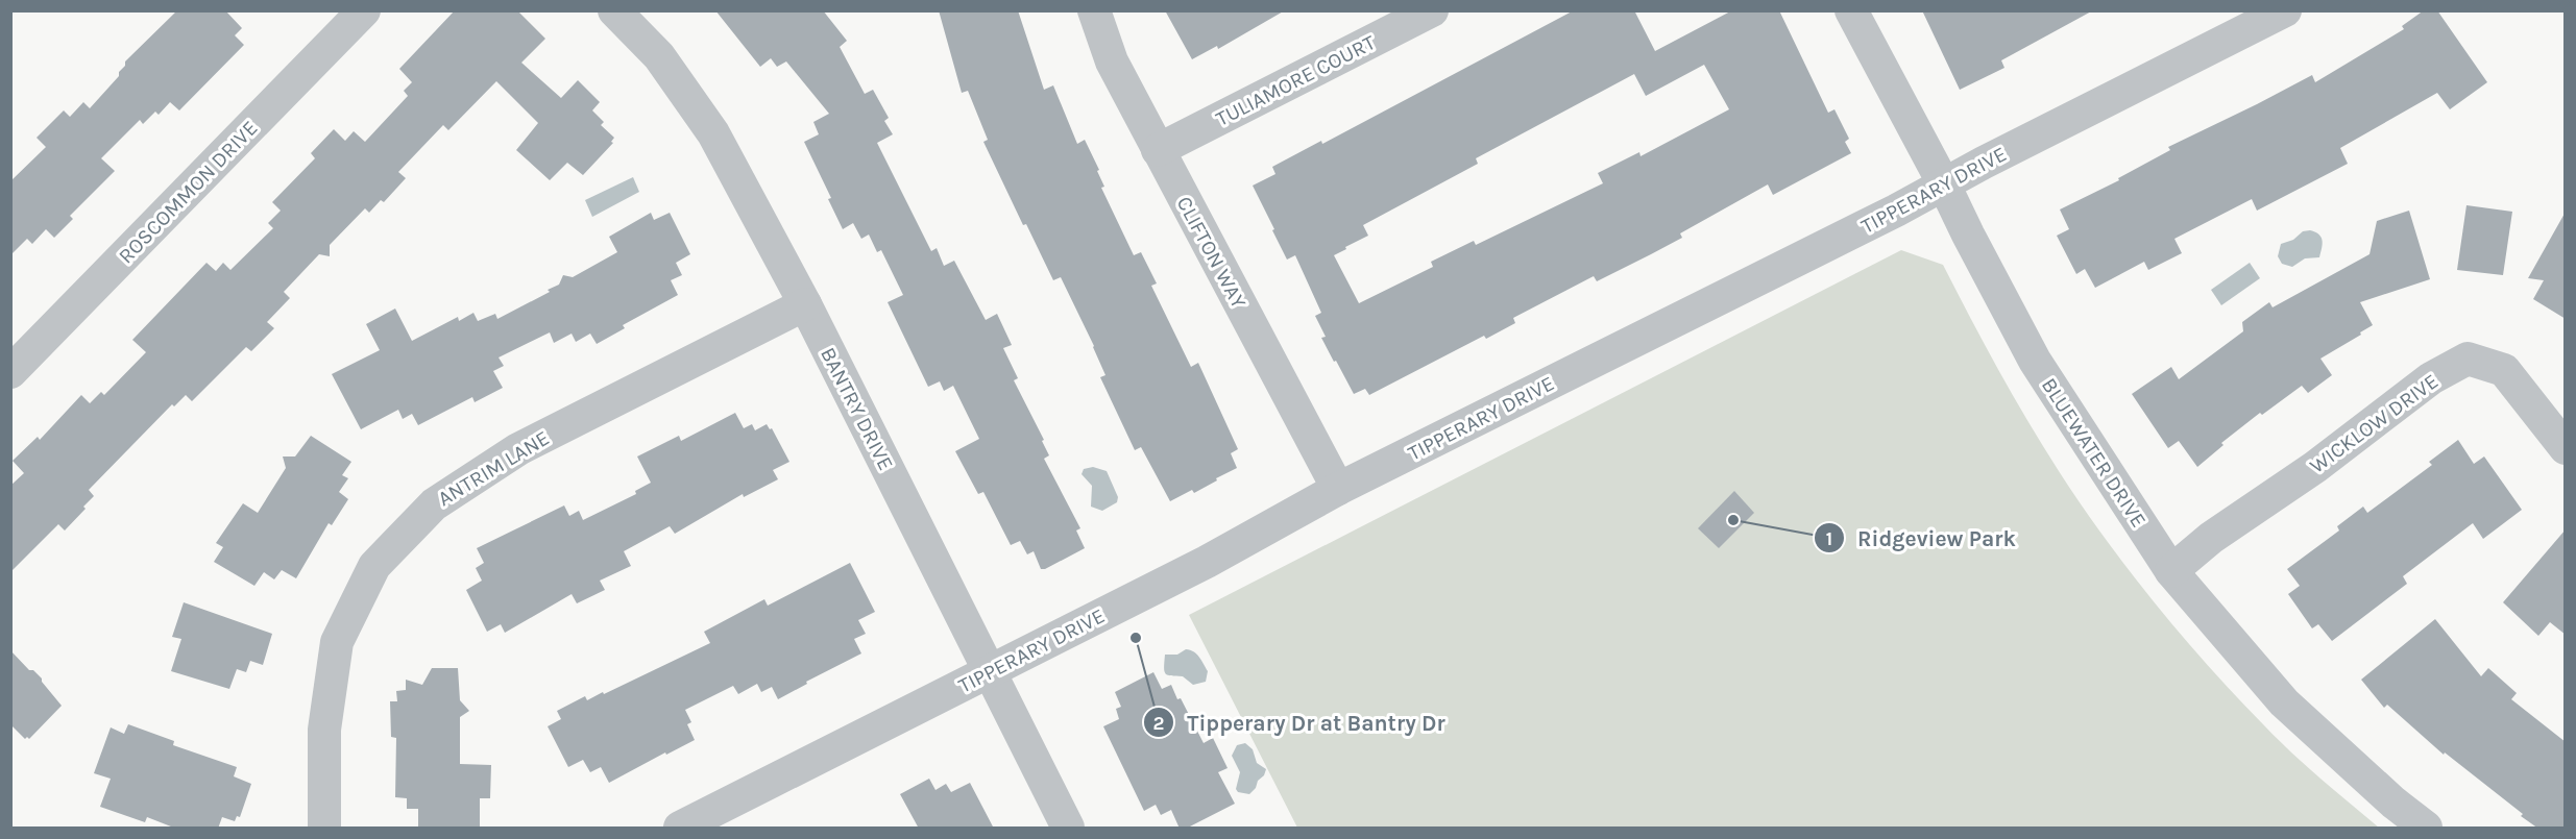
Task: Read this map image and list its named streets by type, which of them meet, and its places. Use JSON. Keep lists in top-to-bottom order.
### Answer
{
  "streets": {
    "street": [
      "TULIAMORE COURT",
      "TIPPERARY DRIVE",
      "ROSCOMMON DRIVE",
      "CLIFTON WAY",
      "BANTRY DRIVE",
      "WICKLOW DRIVE",
      "BLUEWATER DRIVE",
      "ANTRIM LANE"
    ]
  },
  "crossings": [
    ["TULIAMORE COURT", "CLIFTON WAY"],
    ["TIPPERARY DRIVE", "CLIFTON WAY"],
    ["TIPPERARY DRIVE", "BANTRY DRIVE"],
    ["TIPPERARY DRIVE", "BLUEWATER DRIVE"],
    ["BANTRY DRIVE", "ANTRIM LANE"],
    ["WICKLOW DRIVE", "BLUEWATER DRIVE"]
  ],
  "places": ["Ridgeview Park", "Tipperary Dr at Bantry Dr"]
}
